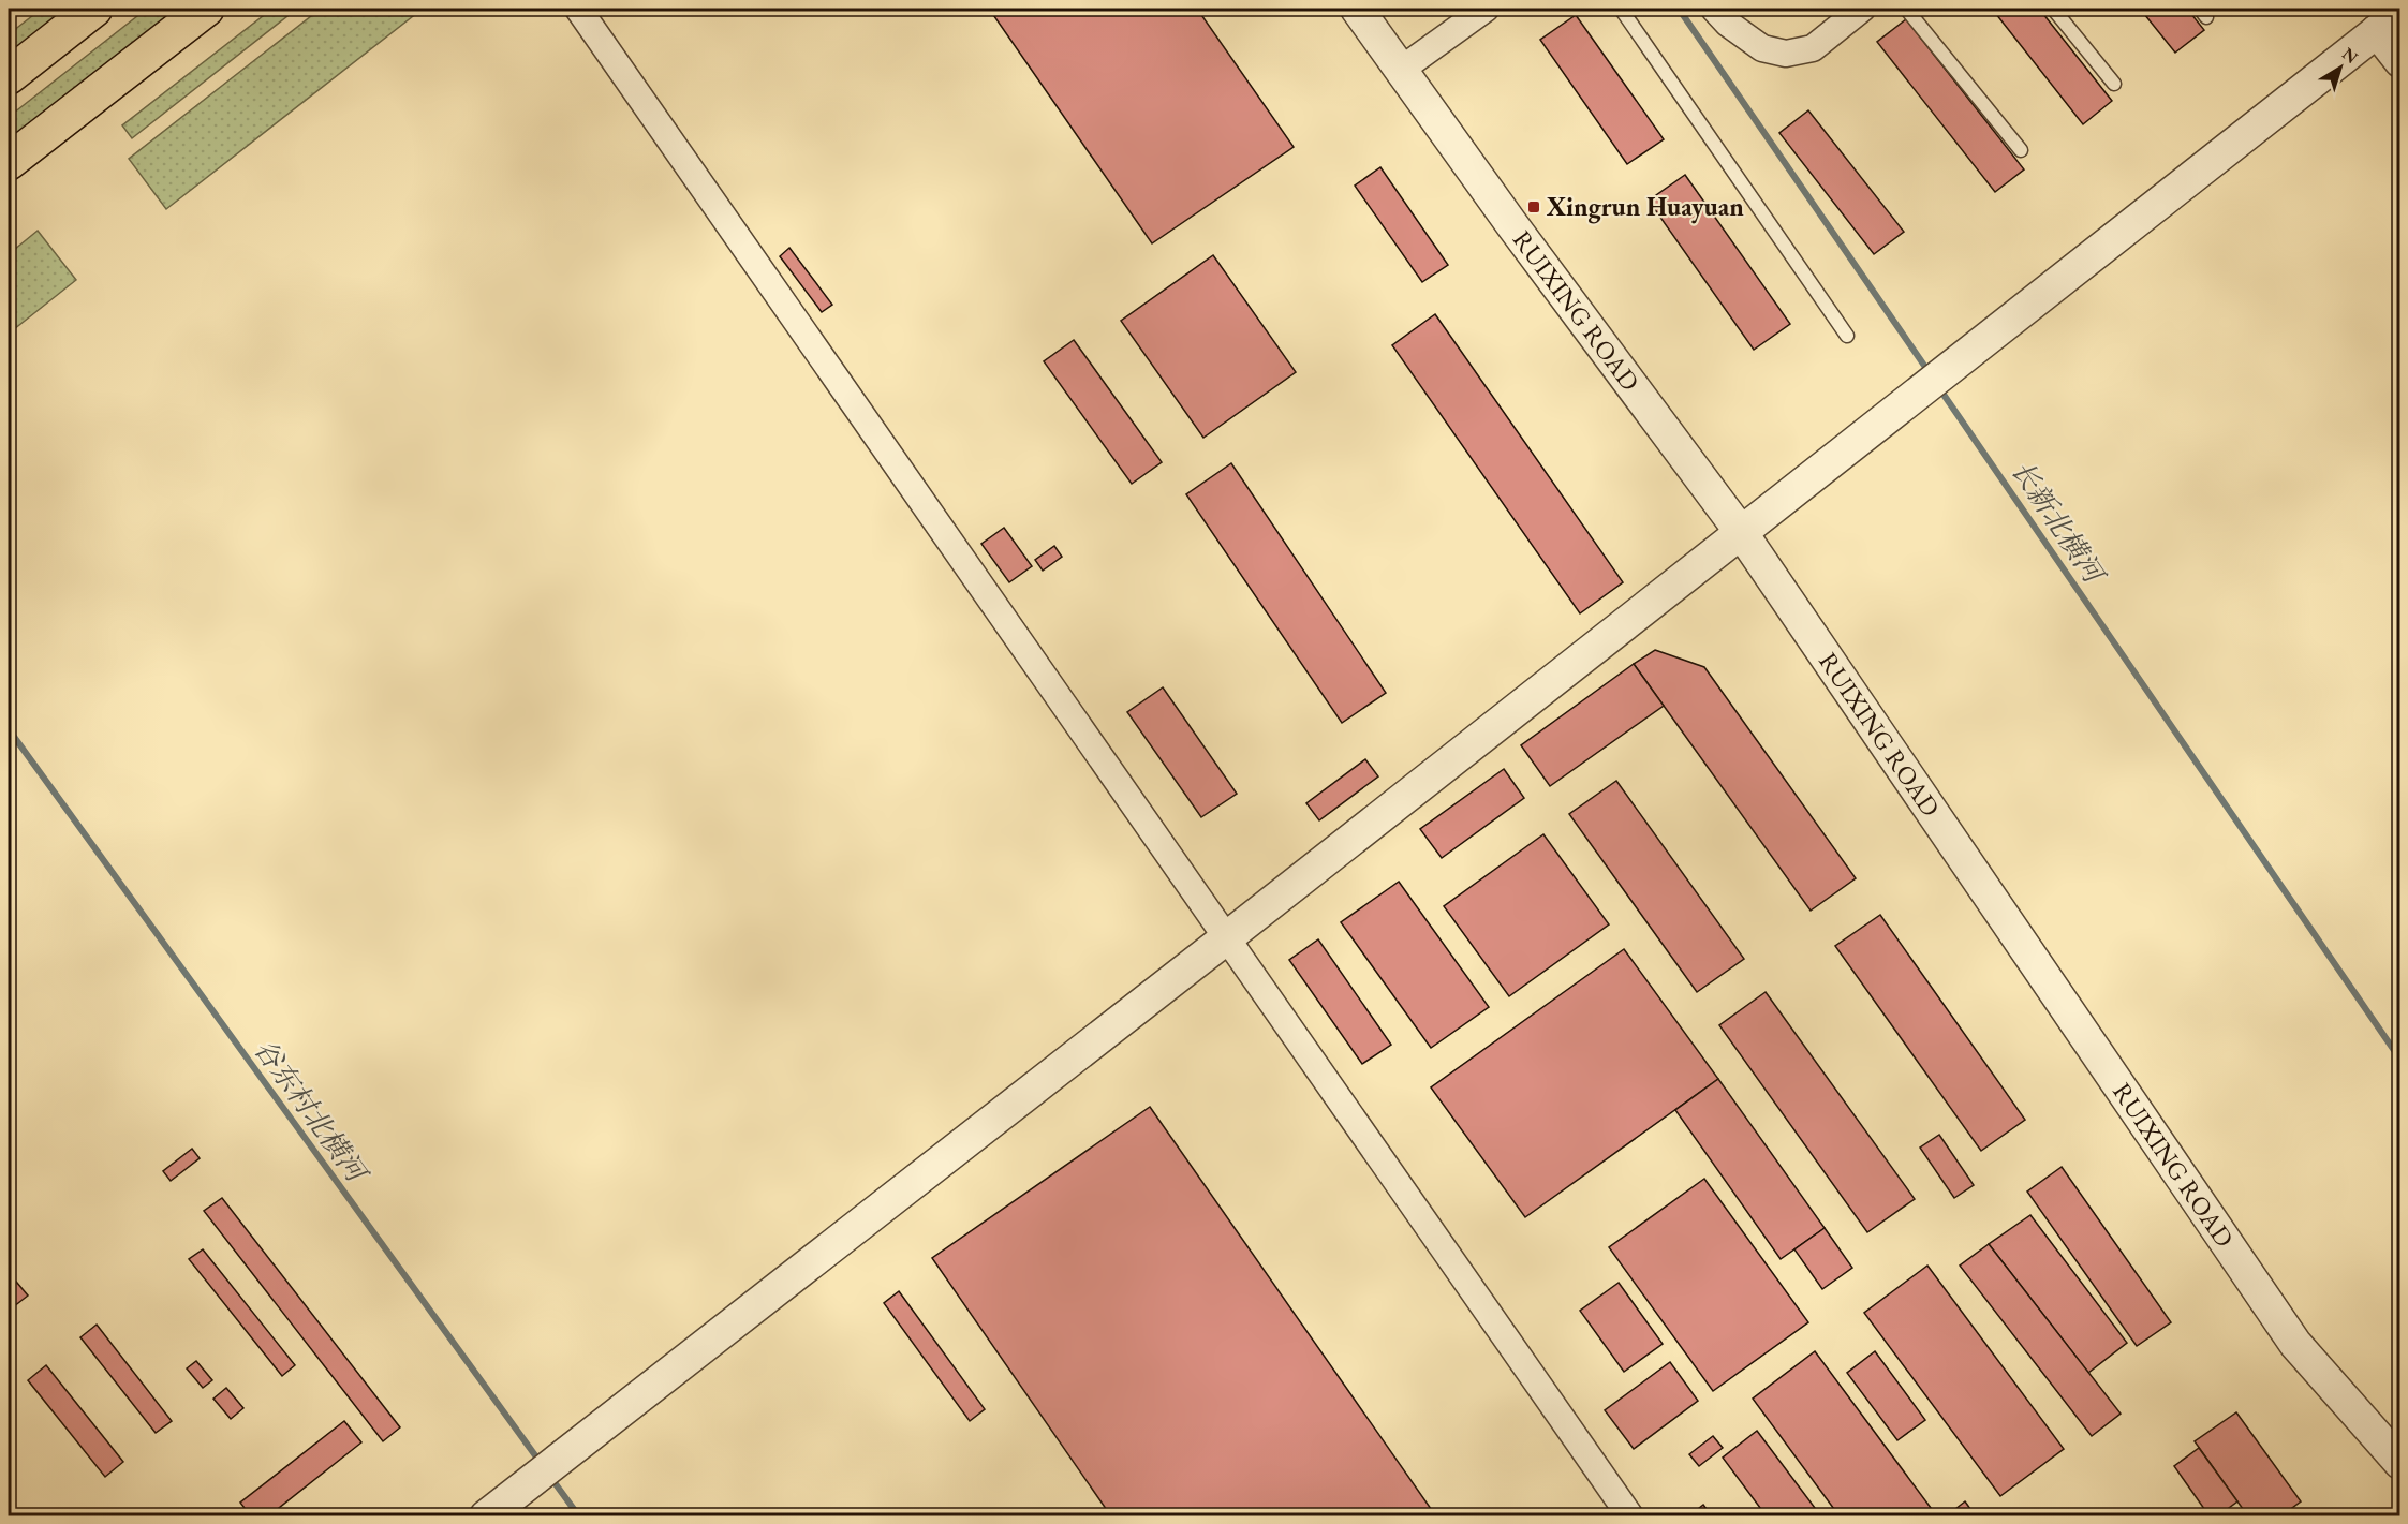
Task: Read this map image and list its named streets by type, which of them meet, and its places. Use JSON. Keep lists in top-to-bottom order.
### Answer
{
  "streets": {
    "street": ["RUIXING ROAD"]
  },
  "water": ["长新北横河", "谷东村北横河"],
  "places": {
    "transit": ["Xingrun Huayuan"]
  },
  "north": "top right"
}
